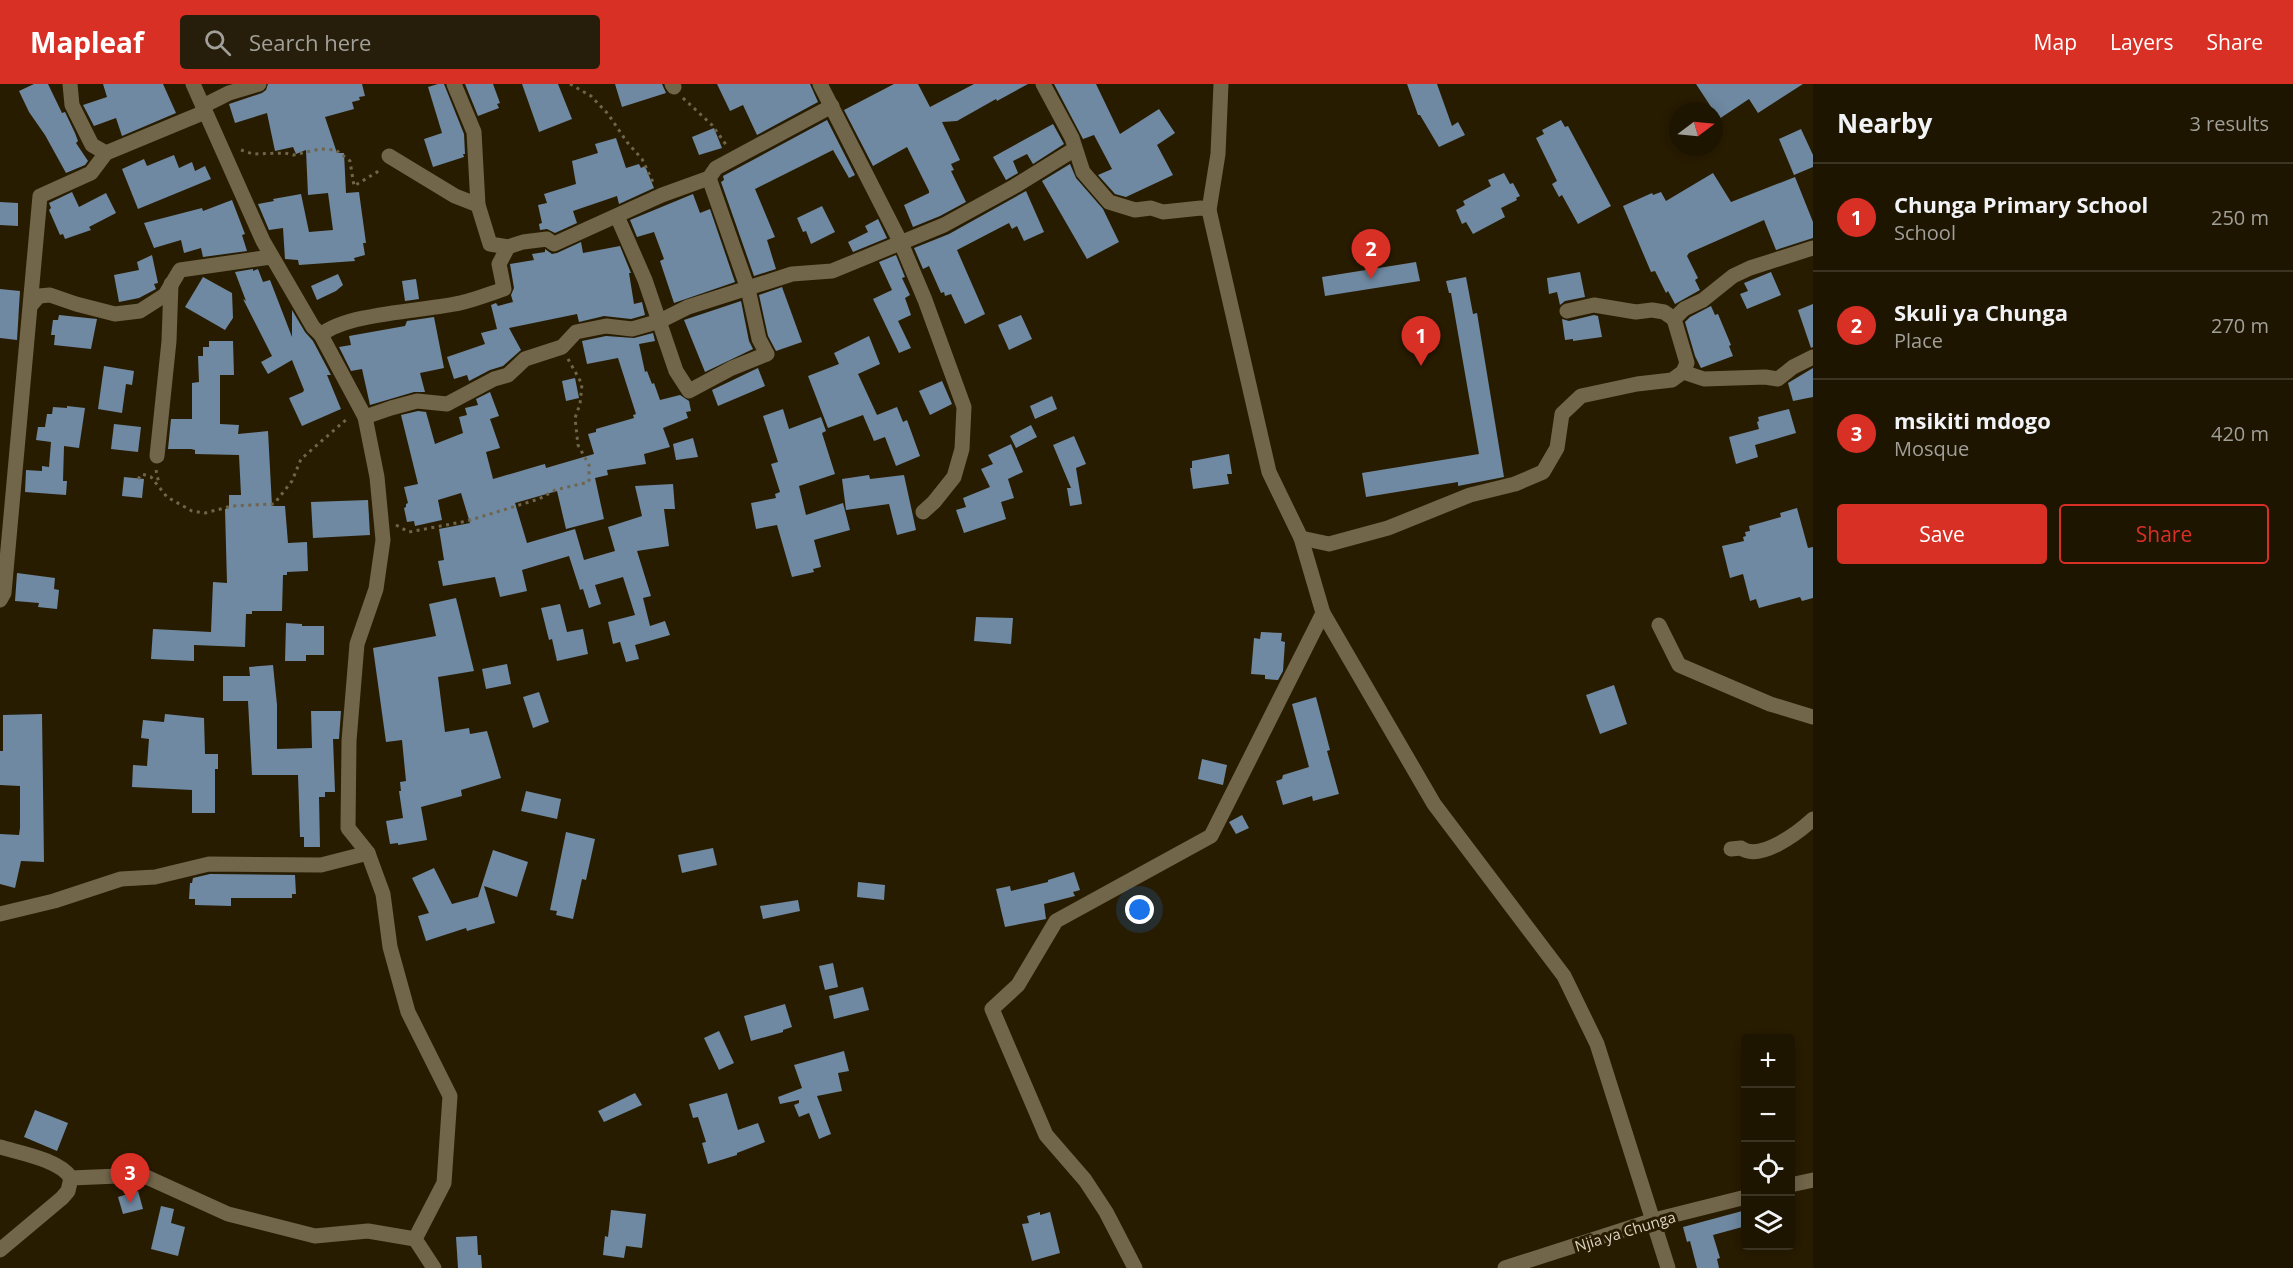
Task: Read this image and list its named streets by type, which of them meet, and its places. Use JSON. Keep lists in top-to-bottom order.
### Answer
{
  "streets": {
    "street": ["Njia ya Chunga"]
  },
  "north": "right",
  "page": {
    "header": "Mapleaf",
    "search": "Search here",
    "nav": ["Map", "Layers", "Share"],
    "heading": ["Nearby", "3 results"],
    "list": [
      {
        "mark": "1",
        "name": "Chunga Primary School",
        "note": "School",
        "value": "250 m"
      },
      {
        "mark": "2",
        "name": "Skuli ya Chunga",
        "note": "Place",
        "value": "270 m"
      },
      {
        "mark": "3",
        "name": "msikiti mdogo",
        "note": "Mosque",
        "value": "420 m"
      }
    ],
    "pins": ["2", "1", "3"],
    "buttons": ["Save", "Share"],
    "map_buttons": ["+", "−"]
  }
}
